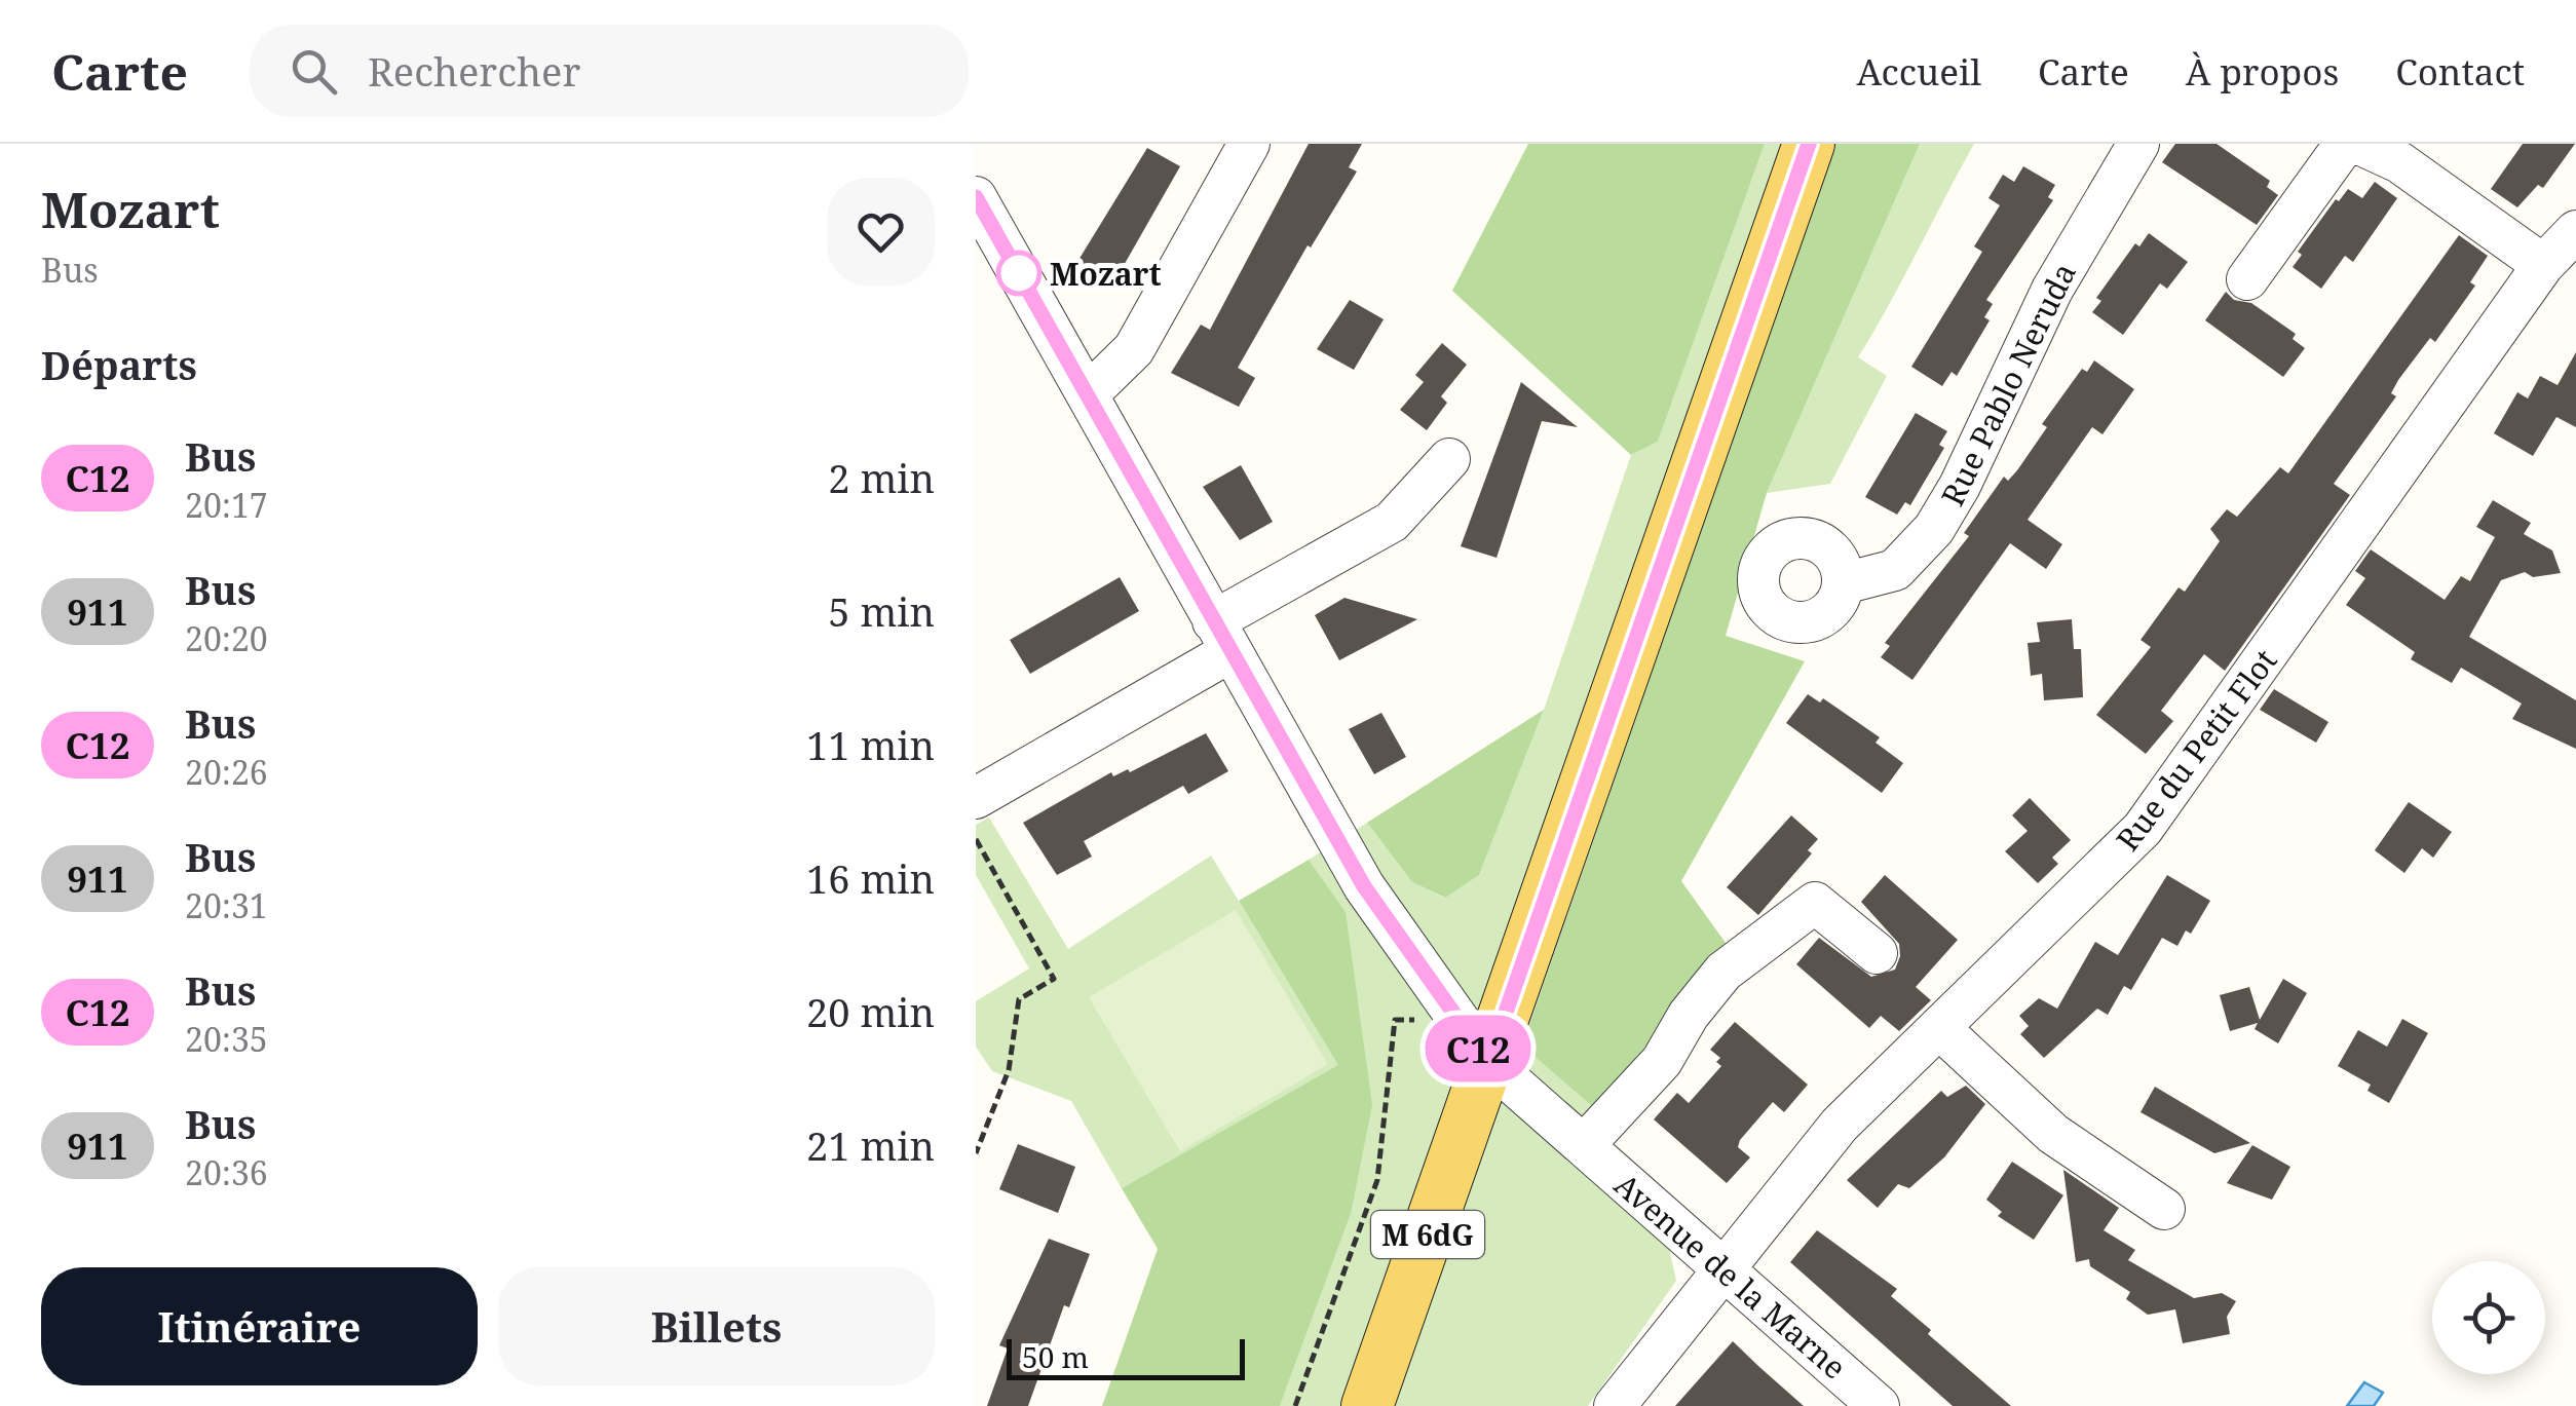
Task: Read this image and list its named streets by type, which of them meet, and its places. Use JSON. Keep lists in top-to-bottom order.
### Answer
{
  "streets": {
    "main road": ["M 6dG"],
    "street": ["Rue Pablo Neruda", "Rue du Petit Flot", "Avenue de la Marne"]
  },
  "crossings": [
    ["Rue du Petit Flot", "Avenue de la Marne"],
    ["M 6dG", "Avenue de la Marne"]
  ],
  "places": ["Mozart"],
  "lines": ["bus line C12"],
  "scale_bar": "50 m",
  "page": {
    "header": "Carte",
    "search": "Rechercher",
    "nav": [
      "Accueil",
      "Carte",
      "À propos",
      "Contact"
    ],
    "heading": [
      ["Mozart", "Bus"],
      "Départs"
    ],
    "on_map": "C12",
    "list": [
      {
        "mark": "C12",
        "name": "Bus",
        "note": "20:17",
        "value": "2 min"
      },
      {
        "mark": "911",
        "name": "Bus",
        "note": "20:20",
        "value": "5 min"
      },
      {
        "mark": "C12",
        "name": "Bus",
        "note": "20:26",
        "value": "11 min"
      },
      {
        "mark": "911",
        "name": "Bus",
        "note": "20:31",
        "value": "16 min"
      },
      {
        "mark": "C12",
        "name": "Bus",
        "note": "20:35",
        "value": "20 min"
      },
      {
        "mark": "911",
        "name": "Bus",
        "note": "20:36",
        "value": "21 min"
      }
    ],
    "buttons": ["Itinéraire", "Billets"],
    "scale": "50 m"
  }
}
